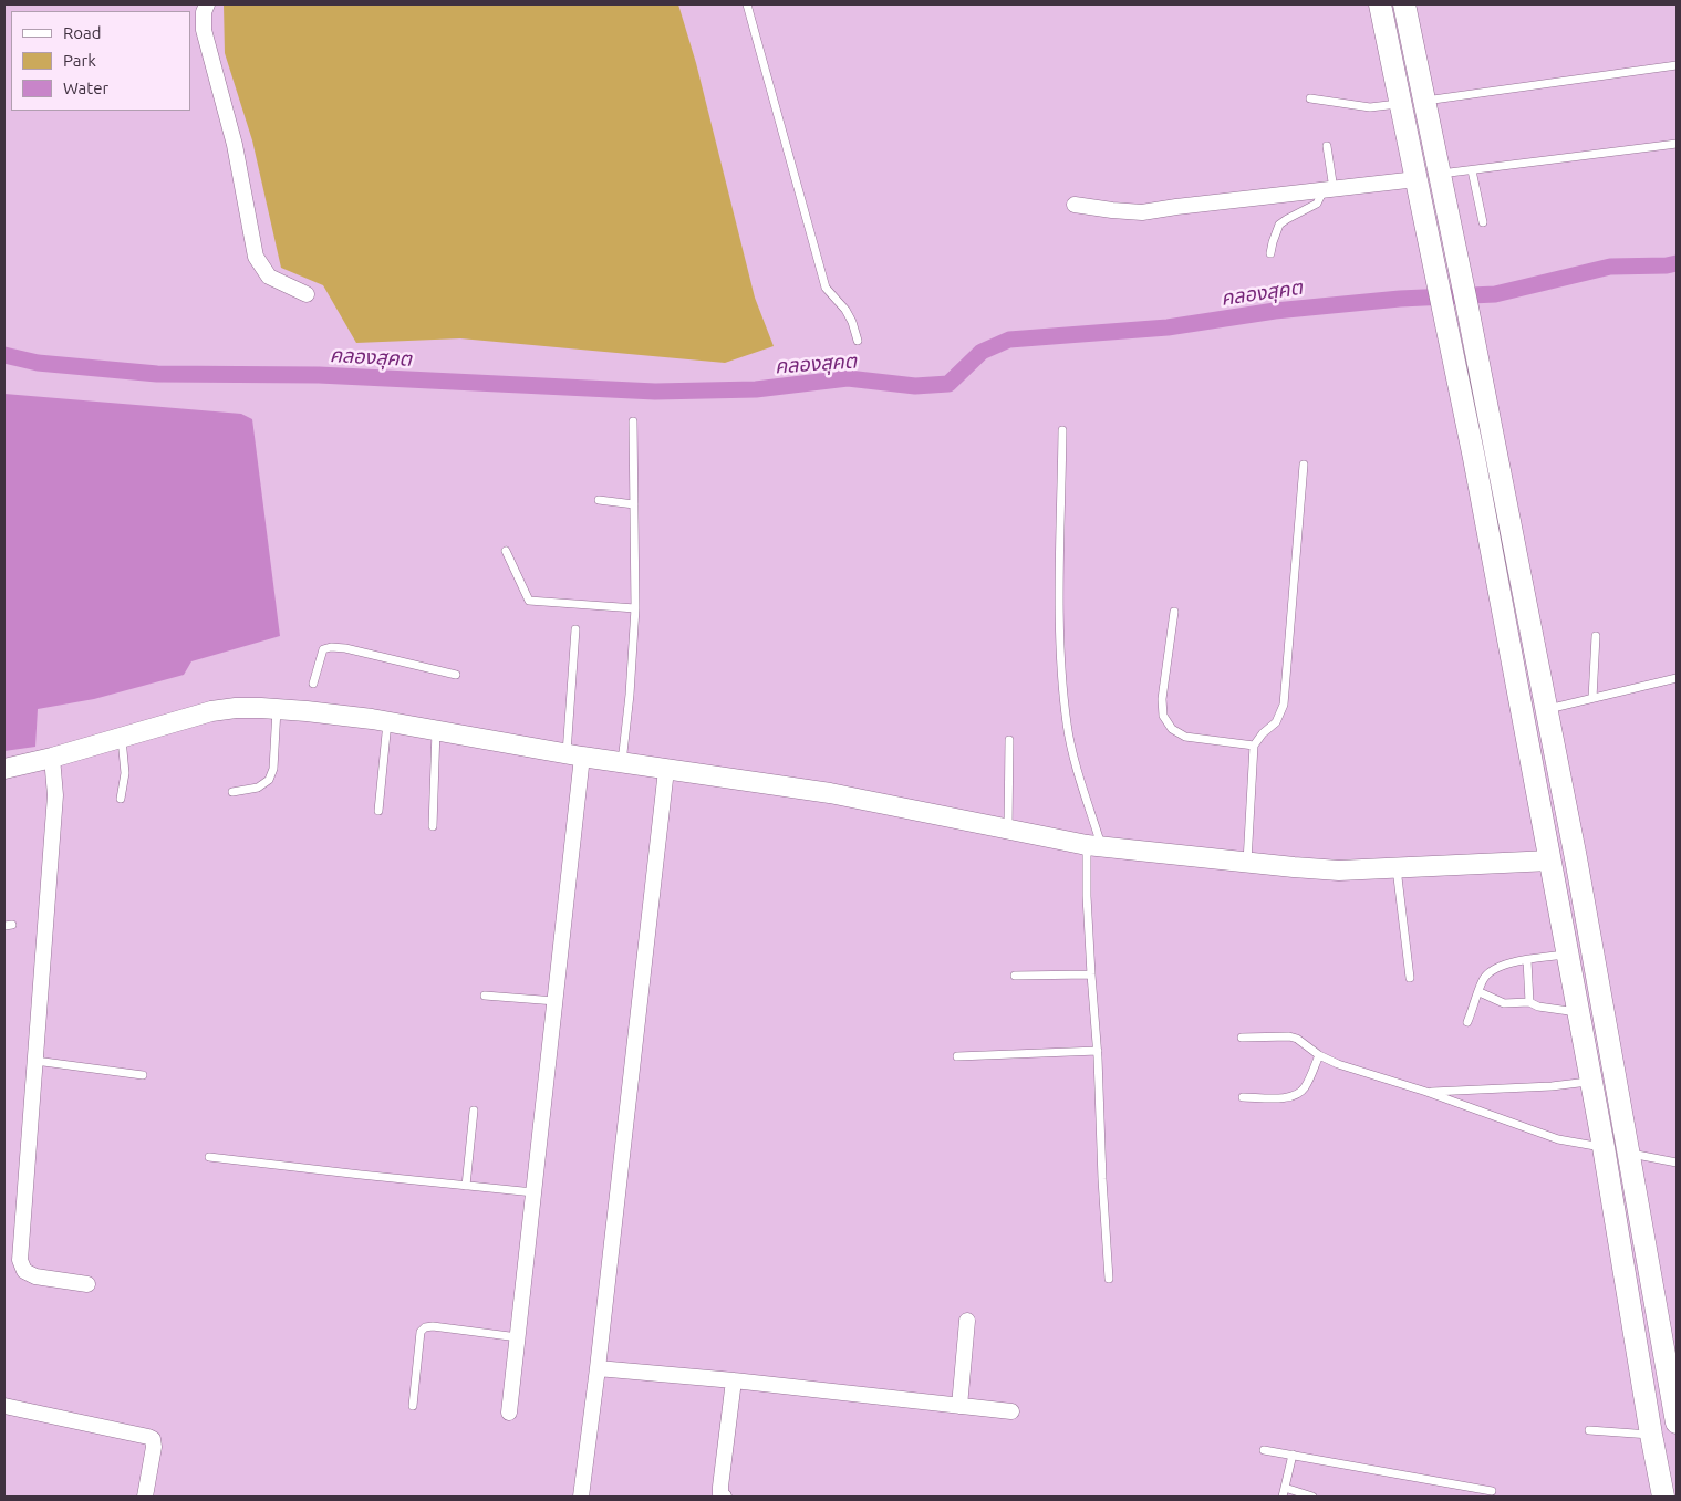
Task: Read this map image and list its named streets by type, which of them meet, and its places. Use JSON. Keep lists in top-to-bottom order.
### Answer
{
  "water": ["คลองสุคต"],
  "legend": ["Road", "Park", "Water"]
}
